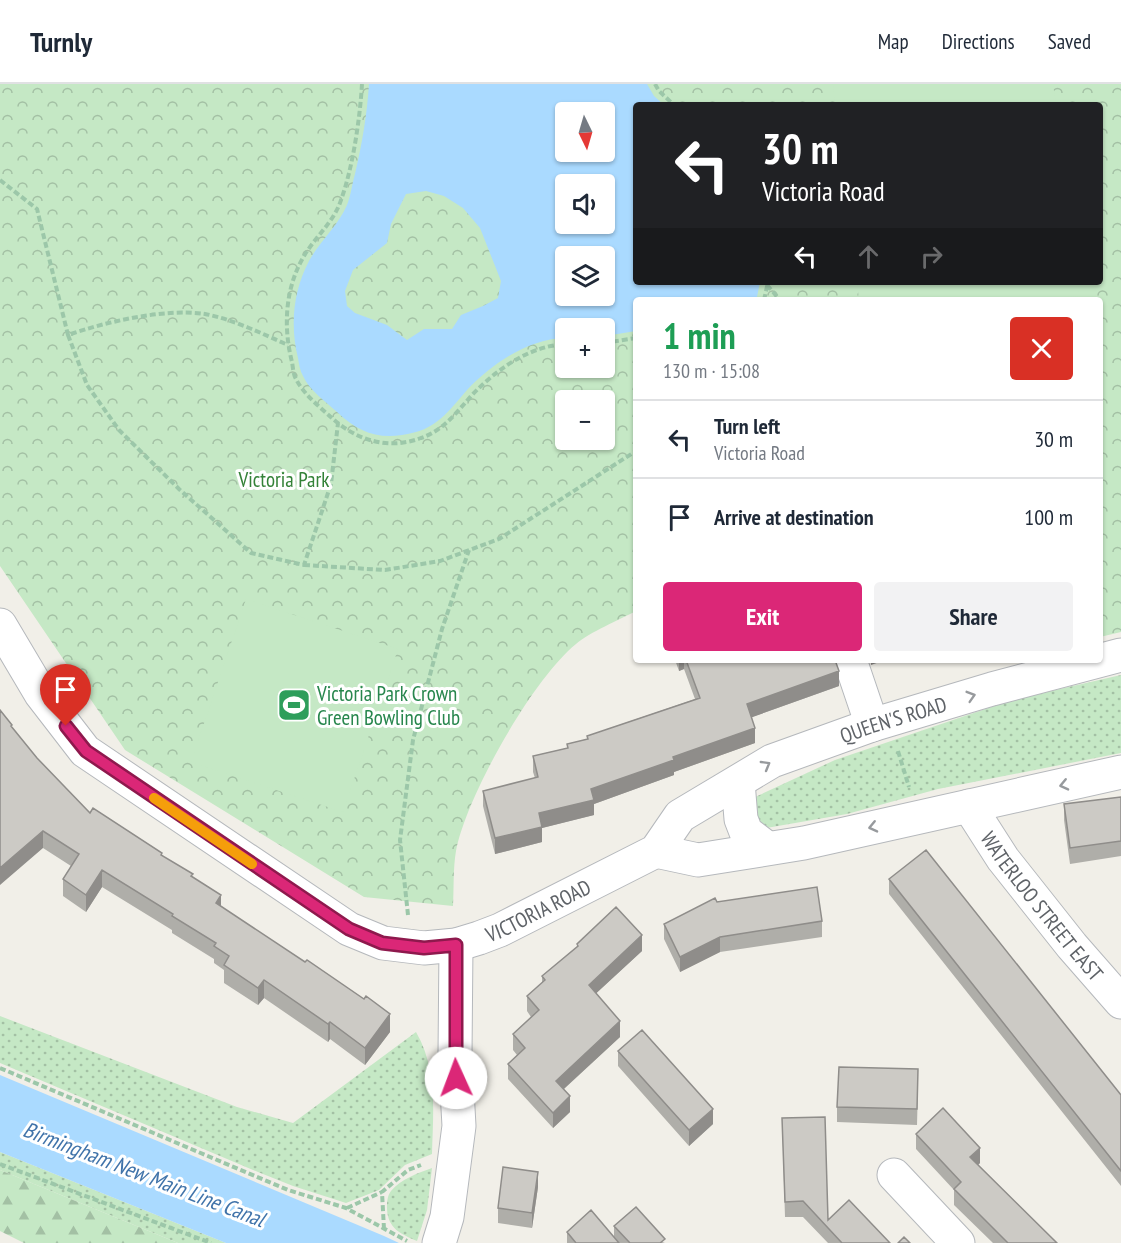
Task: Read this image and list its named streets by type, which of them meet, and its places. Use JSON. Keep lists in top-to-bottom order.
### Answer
{
  "streets": {
    "street": ["QUEEN'S ROAD", "WATERLOO STREET EAST", "VICTORIA ROAD"]
  },
  "crossings": [
    ["QUEEN'S ROAD", "VICTORIA ROAD"]
  ],
  "water": ["Birmingham New Main Line Canal"],
  "parks": ["Victoria Park"],
  "places": {
    "sports": ["Victoria Park Crown Green Bowling Club"]
  },
  "north": "bottom",
  "page": {
    "header": "Turnly",
    "nav": ["Map", "Directions", "Saved"],
    "map_buttons": ["+", "−"],
    "turn": ["30 m", "Victoria Road"],
    "heading": ["1 min", "130 m · 15:08"],
    "list": [
      {
        "name": "Turn left",
        "note": "Victoria Road",
        "value": "30 m"
      },
      {
        "name": "Arrive at destination",
        "value": "100 m"
      }
    ],
    "buttons": ["Exit", "Share"]
  }
}
